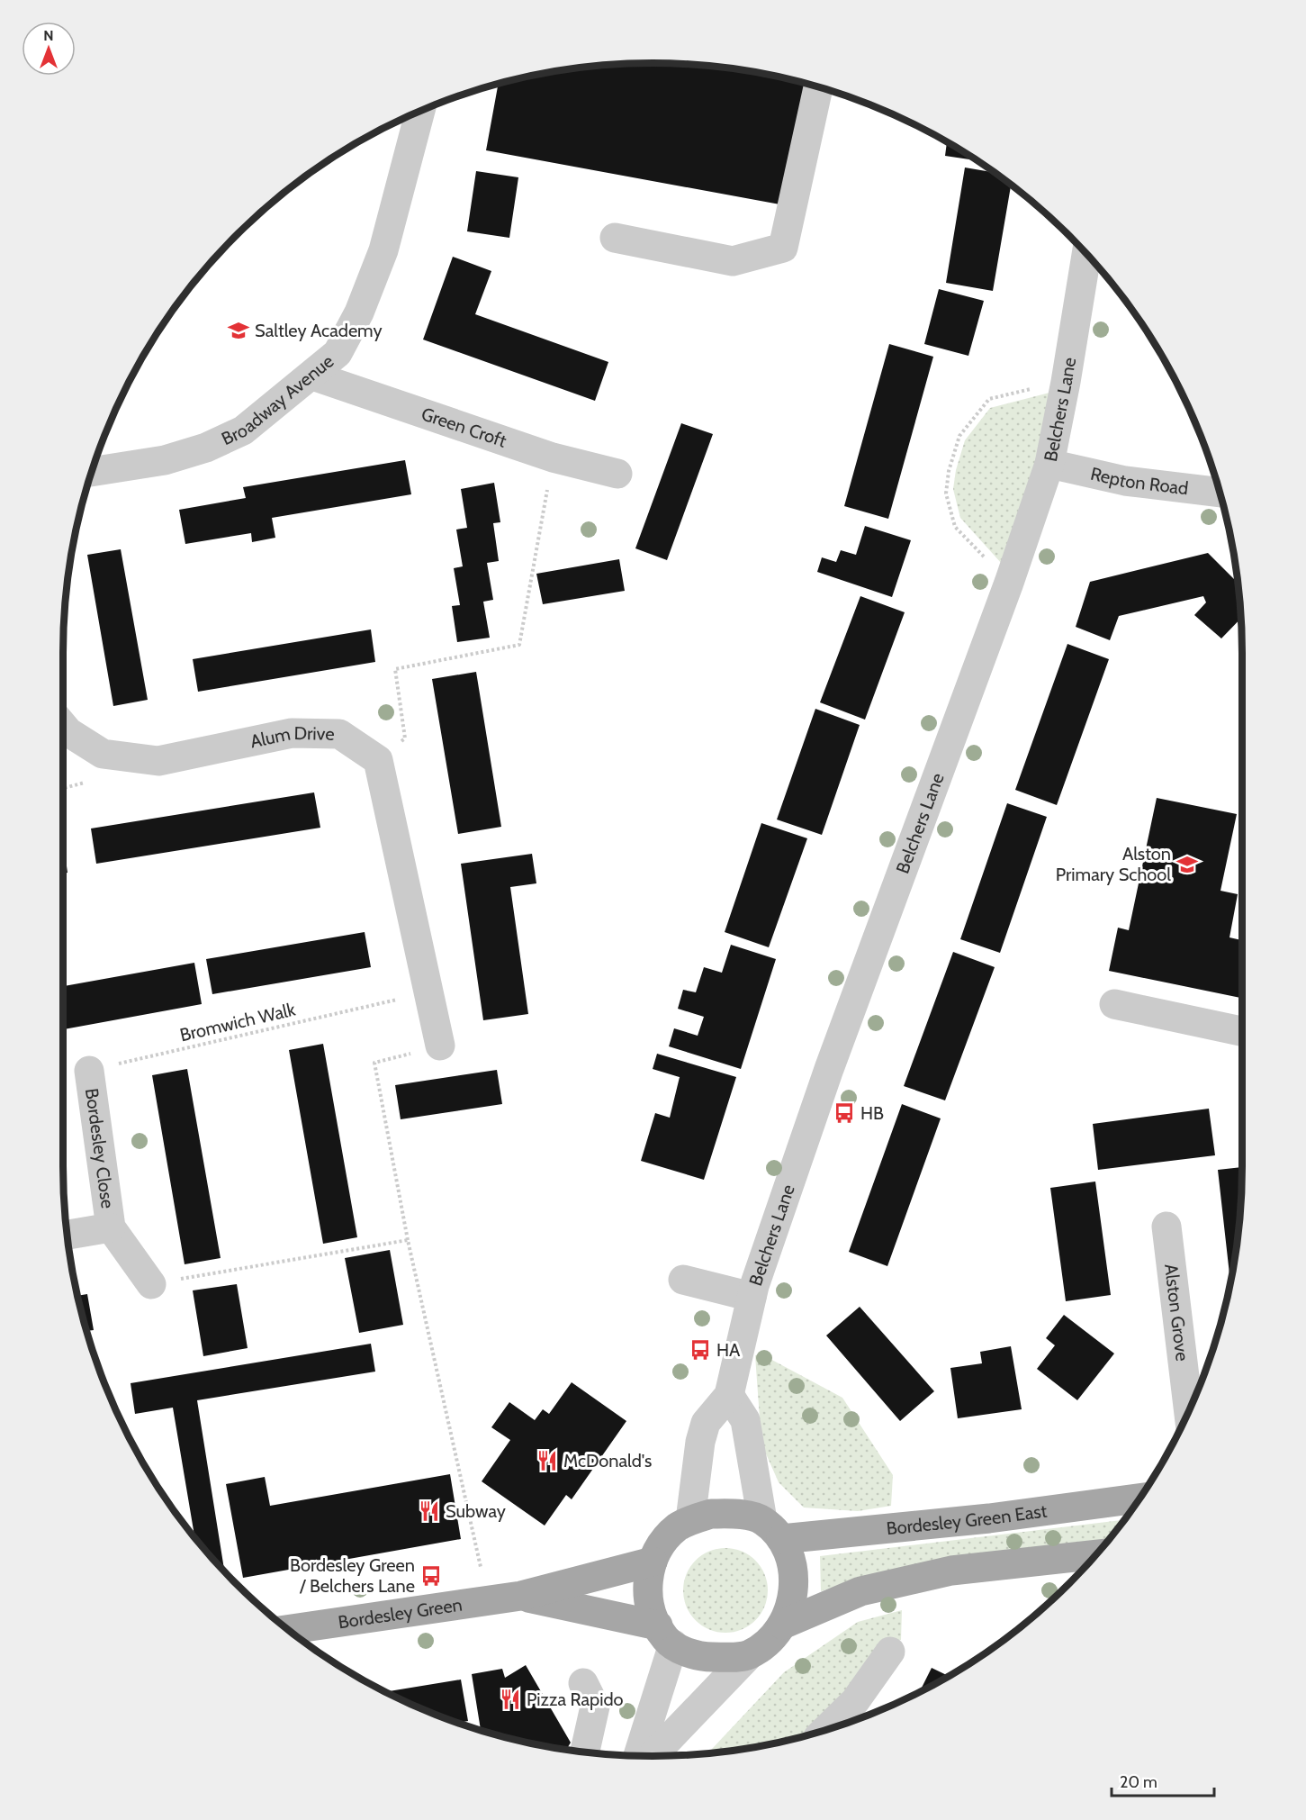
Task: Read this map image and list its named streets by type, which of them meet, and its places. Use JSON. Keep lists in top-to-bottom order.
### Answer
{
  "streets": {
    "main road": ["Bordesley Green East", "Bordesley Green"],
    "street": [
      "Broadway Avenue",
      "Belchers Lane",
      "Green Croft",
      "Repton Road",
      "Alum Drive",
      "Bordesley Close",
      "Alston Grove"
    ],
    "path": ["Bromwich Walk"]
  },
  "crossings": [
    ["Broadway Avenue", "Green Croft"],
    ["Belchers Lane", "Repton Road"],
    ["Belchers Lane", "Bordesley Green East"],
    ["Belchers Lane", "Bordesley Green"],
    ["Bromwich Walk", "Bordesley Close"],
    ["Bordesley Green East", "Bordesley Green"]
  ],
  "places": {
    "school or university": ["Saltley Academy", "Alston Primary School"],
    "bus stop": ["HB", "HA", "Bordesley Green / Belchers Lane"],
    "restaurant": ["McDonald's", "Subway", "Pizza Rapido"]
  },
  "scale_bar": "20 m",
  "north": "top"
}
